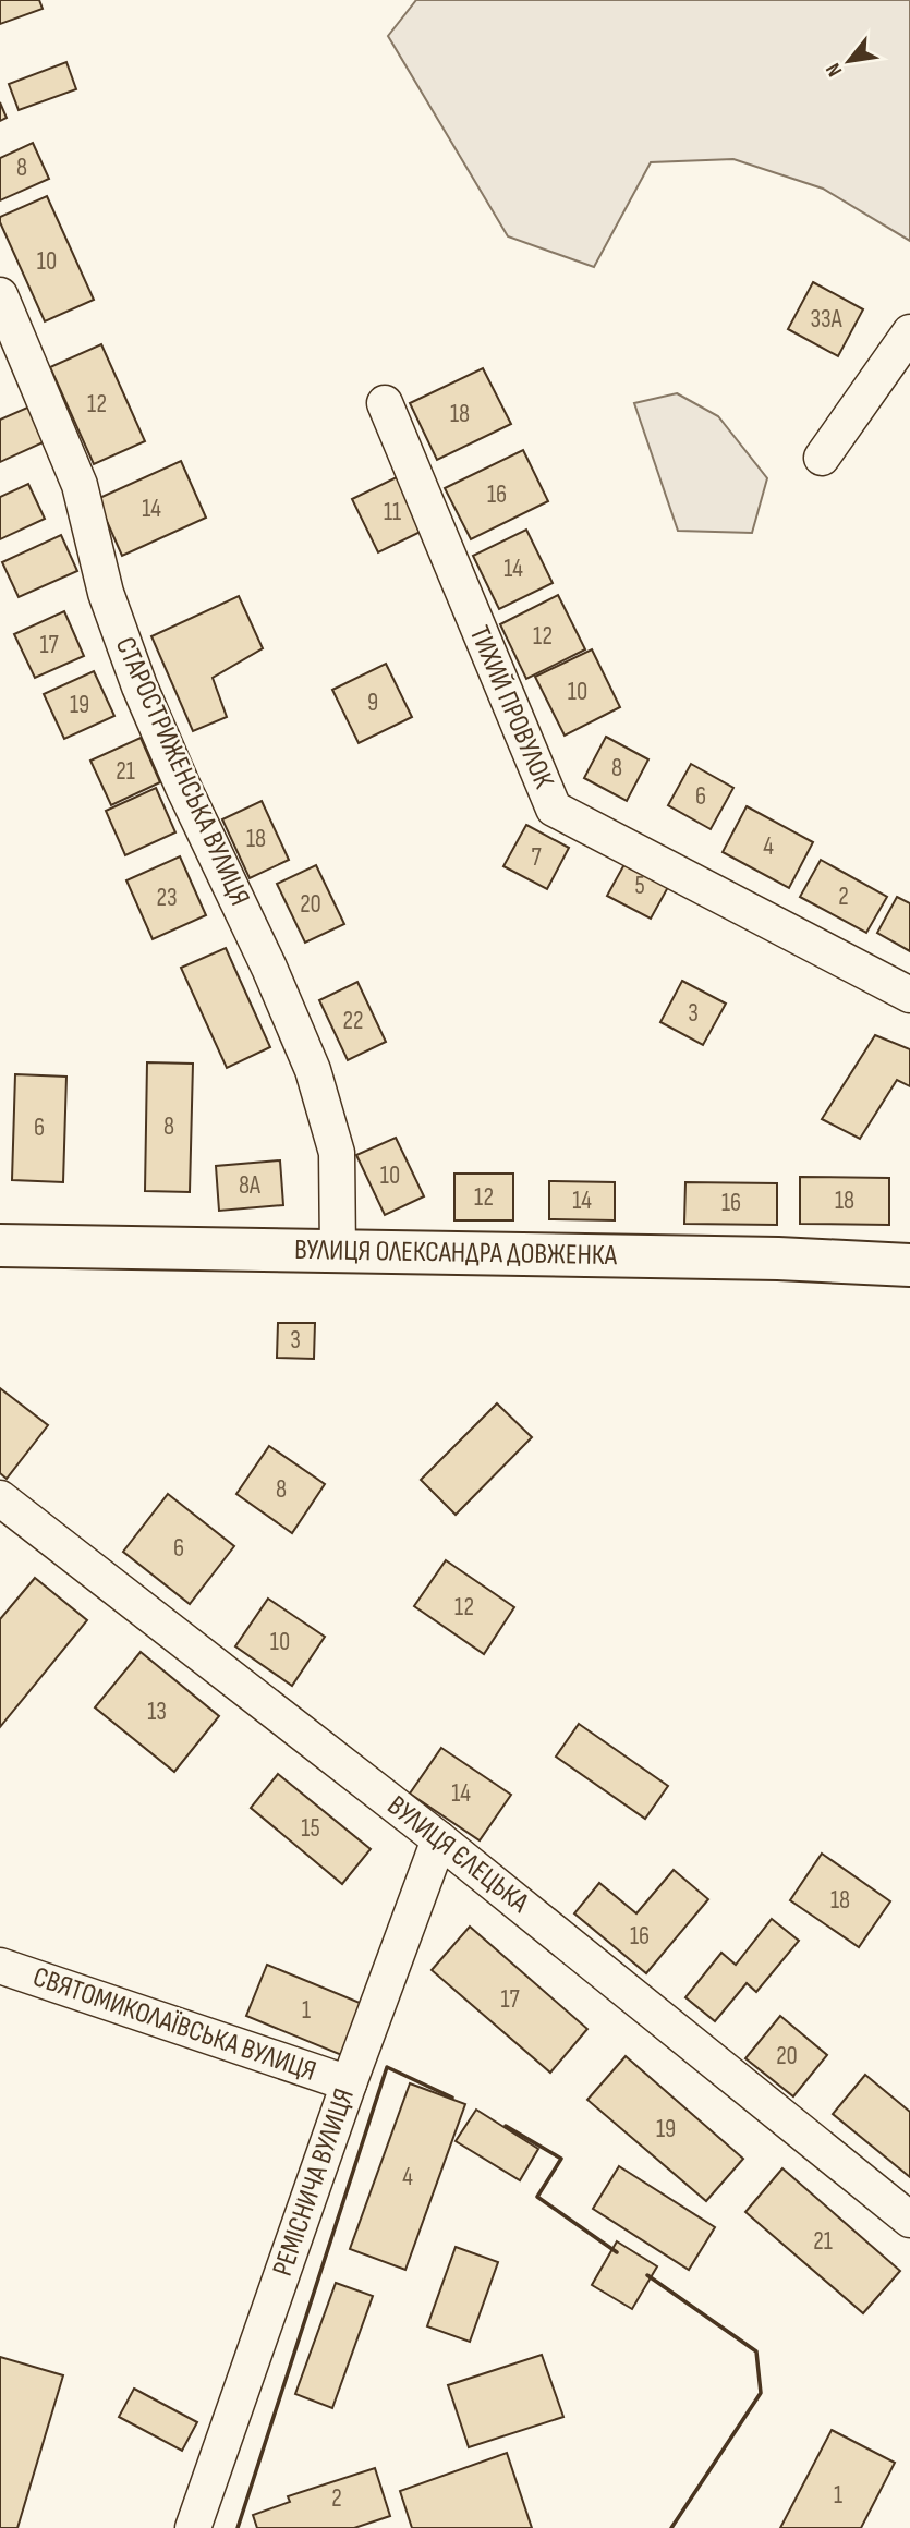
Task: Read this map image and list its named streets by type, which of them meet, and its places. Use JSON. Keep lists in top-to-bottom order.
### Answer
{
  "streets": {
    "main road": ["ВУЛИЦЯ ОЛЕКСАНДРА ДОВЖЕНКА"],
    "street": [
      "ТИХИЙ ПРОВУЛОК",
      "СТАРОСТРИЖЕНСЬКА ВУЛИЦЯ",
      "ВУЛИЦЯ ЄЛЕЦЬКА",
      "СВЯТОМИКОЛАЇВСЬКА ВУЛИЦЯ",
      "РЕМІСНИЧА ВУЛИЦЯ"
    ]
  },
  "crossings": [
    ["СТАРОСТРИЖЕНСЬКА ВУЛИЦЯ", "ВУЛИЦЯ ОЛЕКСАНДРА ДОВЖЕНКА"],
    ["ВУЛИЦЯ ЄЛЕЦЬКА", "РЕМІСНИЧА ВУЛИЦЯ"],
    ["СВЯТОМИКОЛАЇВСЬКА ВУЛИЦЯ", "РЕМІСНИЧА ВУЛИЦЯ"]
  ],
  "house_numbers": [
    "8",
    "10",
    "33А",
    "12",
    "18",
    "16",
    "14",
    "11",
    "14",
    "12",
    "17",
    "10",
    "9",
    "19",
    "8",
    "21",
    "6",
    "18",
    "4",
    "7",
    "5",
    "2",
    "23",
    "20",
    "3",
    "22",
    "8",
    "6",
    "10",
    "8А",
    "12",
    "14",
    "18",
    "16",
    "3",
    "8",
    "6",
    "12",
    "10",
    "13",
    "14",
    "15",
    "18",
    "16",
    "17",
    "1",
    "20",
    "19",
    "4",
    "21",
    "1",
    "2"
  ],
  "north": "bottom left"
}
